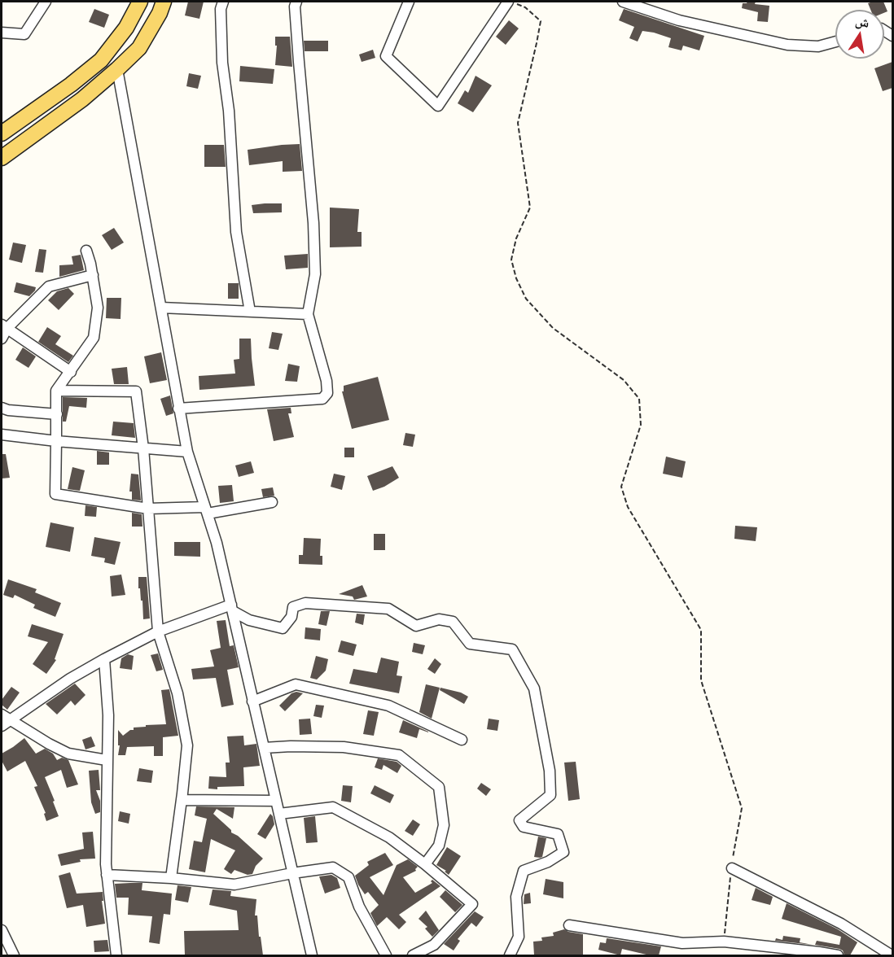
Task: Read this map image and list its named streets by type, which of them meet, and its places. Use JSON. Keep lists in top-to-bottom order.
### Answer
{
  "north": "top"
}
